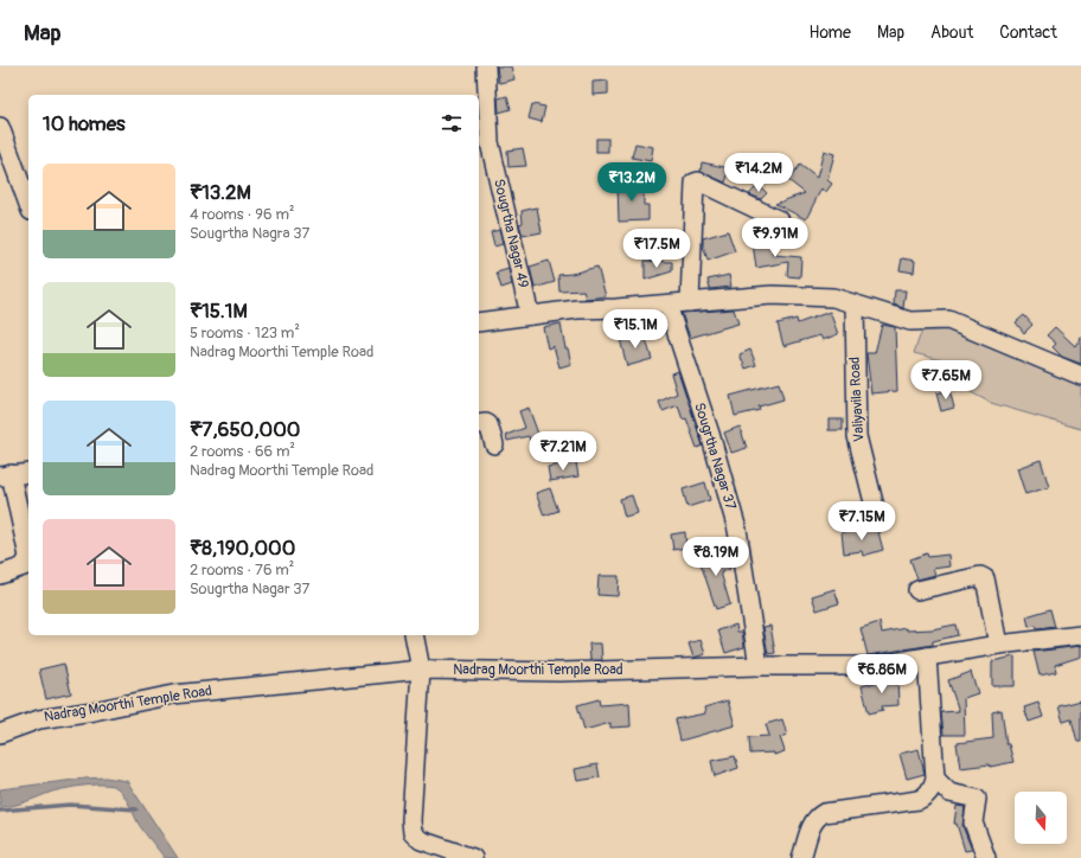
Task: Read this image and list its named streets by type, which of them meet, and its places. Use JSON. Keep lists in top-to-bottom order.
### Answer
{
  "streets": {
    "street": [
      "Sougrtha Nagar 49",
      "Valiyavila Road",
      "Sougrtha Nagar 37",
      "Nadrag Moorthi Temple Road"
    ]
  },
  "crossings": [
    ["Sougrtha Nagar 37", "Nadrag Moorthi Temple Road"]
  ],
  "north": "bottom",
  "page": {
    "header": "Map",
    "nav": [
      "Home",
      "Map",
      "About",
      "Contact"
    ],
    "heading": "10 homes",
    "list": [
      {
        "name": "₹13.2M",
        "note": "4 rooms · 96 m² · Sougrtha Nagra 37"
      },
      {
        "name": "₹15.1M",
        "note": "5 rooms · 123 m² · Nadrag Moorthi Temple Road"
      },
      {
        "name": "₹7,650,000",
        "note": "2 rooms · 66 m² · Nadrag Moorthi Temple Road"
      },
      {
        "name": "₹8,190,000",
        "note": "2 rooms · 76 m² · Sougrtha Nagar 37"
      }
    ],
    "price": [
      "₹14.2M",
      "₹13.2M",
      "₹9.91M",
      "₹17.5M",
      "₹15.1M",
      "₹7.65M",
      "₹7.21M",
      "₹7.15M",
      "₹8.19M",
      "₹6.86M"
    ]
  }
}
